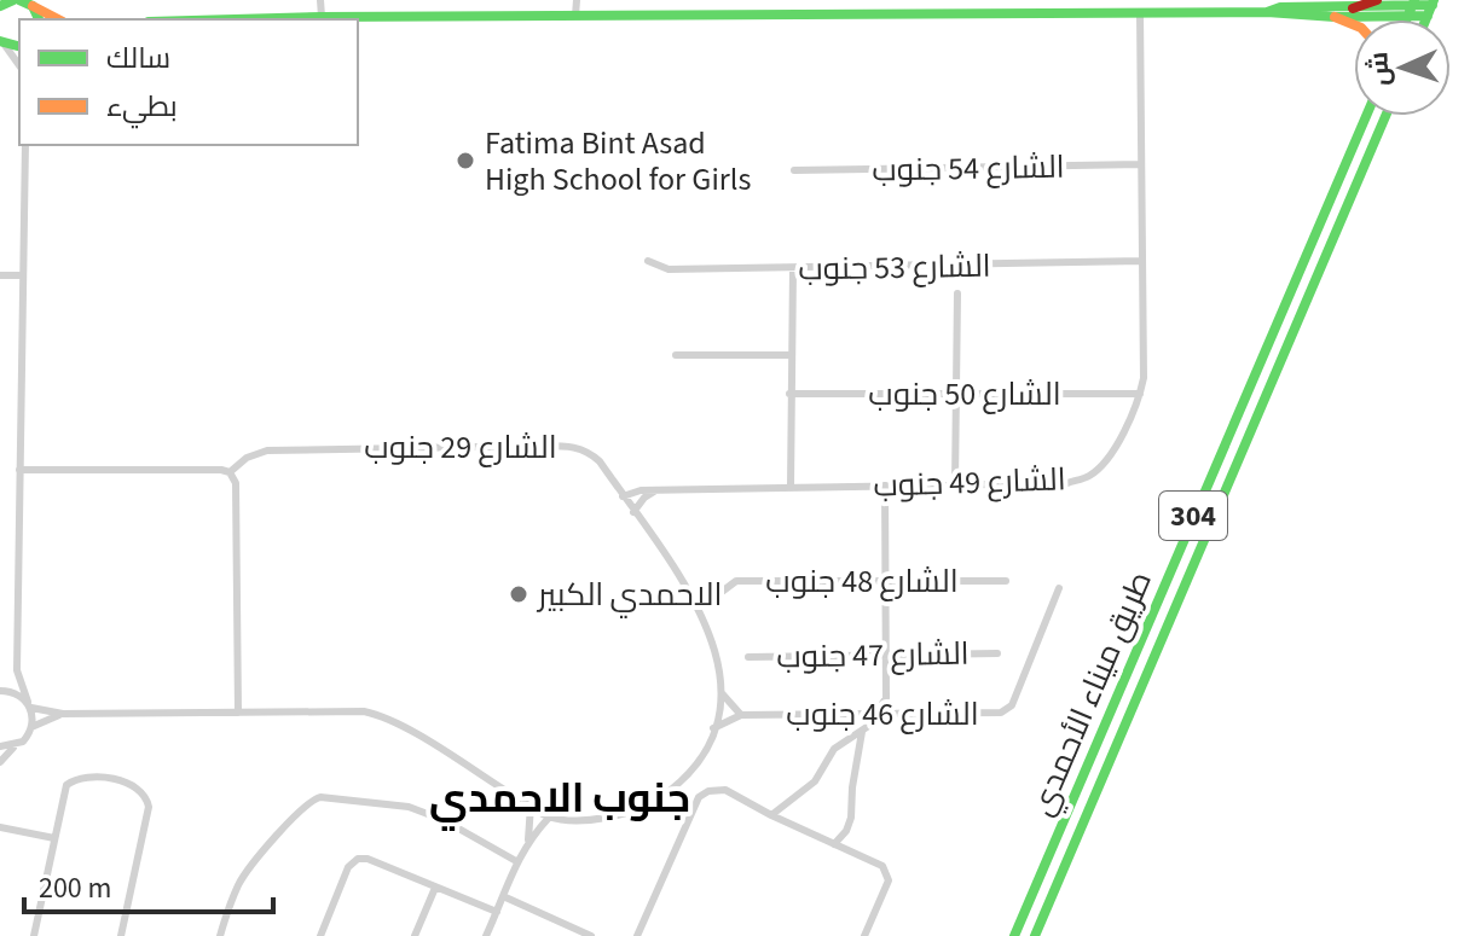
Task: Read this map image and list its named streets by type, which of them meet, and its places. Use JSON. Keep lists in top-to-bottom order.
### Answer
{
  "streets": {
    "main road": ["304", "طريق ميناء الأحمدي"],
    "street": [
      "الشارع 54 جنوب",
      "الشارع 53 جنوب",
      "الشارع 50 جنوب",
      "الشارع 29 جنوب",
      "الشارع 49 جنوب",
      "الشارع 48 جنوب",
      "الشارع 47 جنوب",
      "الشارع 46 جنوب"
    ]
  },
  "crossings": [
    ["الشارع 54 جنوب", "الشارع 49 جنوب"],
    ["الشارع 53 جنوب", "الشارع 49 جنوب"],
    ["الشارع 50 جنوب", "الشارع 49 جنوب"],
    ["الشارع 29 جنوب", "الشارع 49 جنوب"],
    ["الشارع 29 جنوب", "الشارع 46 جنوب"]
  ],
  "districts": ["جنوب الاحمدي"],
  "places": ["Fatima Bint Asad High School for Girls", "الاحمدي الكبير"],
  "legend": ["سالك", "بطيء"],
  "scale_bar": "200 m",
  "north": "left"
}
